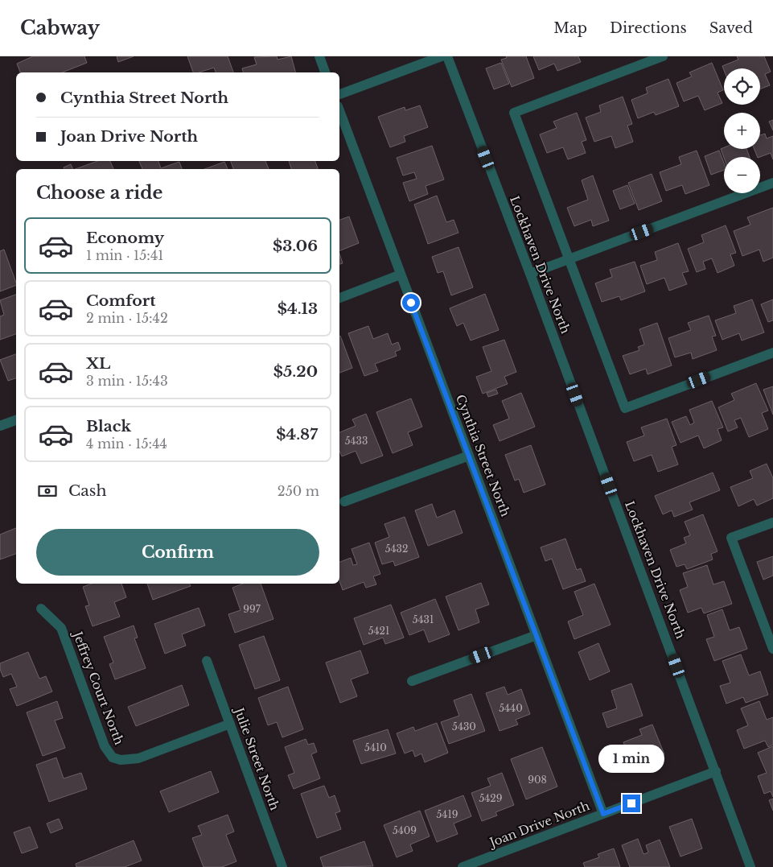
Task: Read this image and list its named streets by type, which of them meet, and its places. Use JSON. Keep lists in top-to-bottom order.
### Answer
{
  "streets": {
    "street": [
      "Lockhaven Drive North",
      "Cynthia Street North",
      "Jeffrey Court North",
      "Julie Street North",
      "Joan Drive North"
    ]
  },
  "crossings": [
    ["Lockhaven Drive North", "Joan Drive North"],
    ["Cynthia Street North", "Joan Drive North"],
    ["Jeffrey Court North", "Julie Street North"]
  ],
  "house_numbers": [
    "5433",
    "5432",
    "997",
    "5431",
    "5421",
    "5440",
    "5430",
    "5410",
    "908",
    "5429",
    "5419",
    "5409"
  ],
  "page": {
    "header": "Cabway",
    "nav": ["Map", "Directions", "Saved"],
    "map_buttons": ["+", "−"],
    "banner": ["Cynthia Street North", "Joan Drive North"],
    "heading": "Choose a ride",
    "list": [
      {
        "name": "Economy",
        "note": "1 min · 15:41",
        "value": "$3.06"
      },
      {
        "name": "Comfort",
        "note": "2 min · 15:42",
        "value": "$4.13"
      },
      {
        "name": "XL",
        "note": "3 min · 15:43",
        "value": "$5.20"
      },
      {
        "name": "Black",
        "note": "4 min · 15:44",
        "value": "$4.87"
      }
    ],
    "pay": ["Cash", "250 m"],
    "buttons": "Confirm",
    "bubble": "1 min"
  }
}
